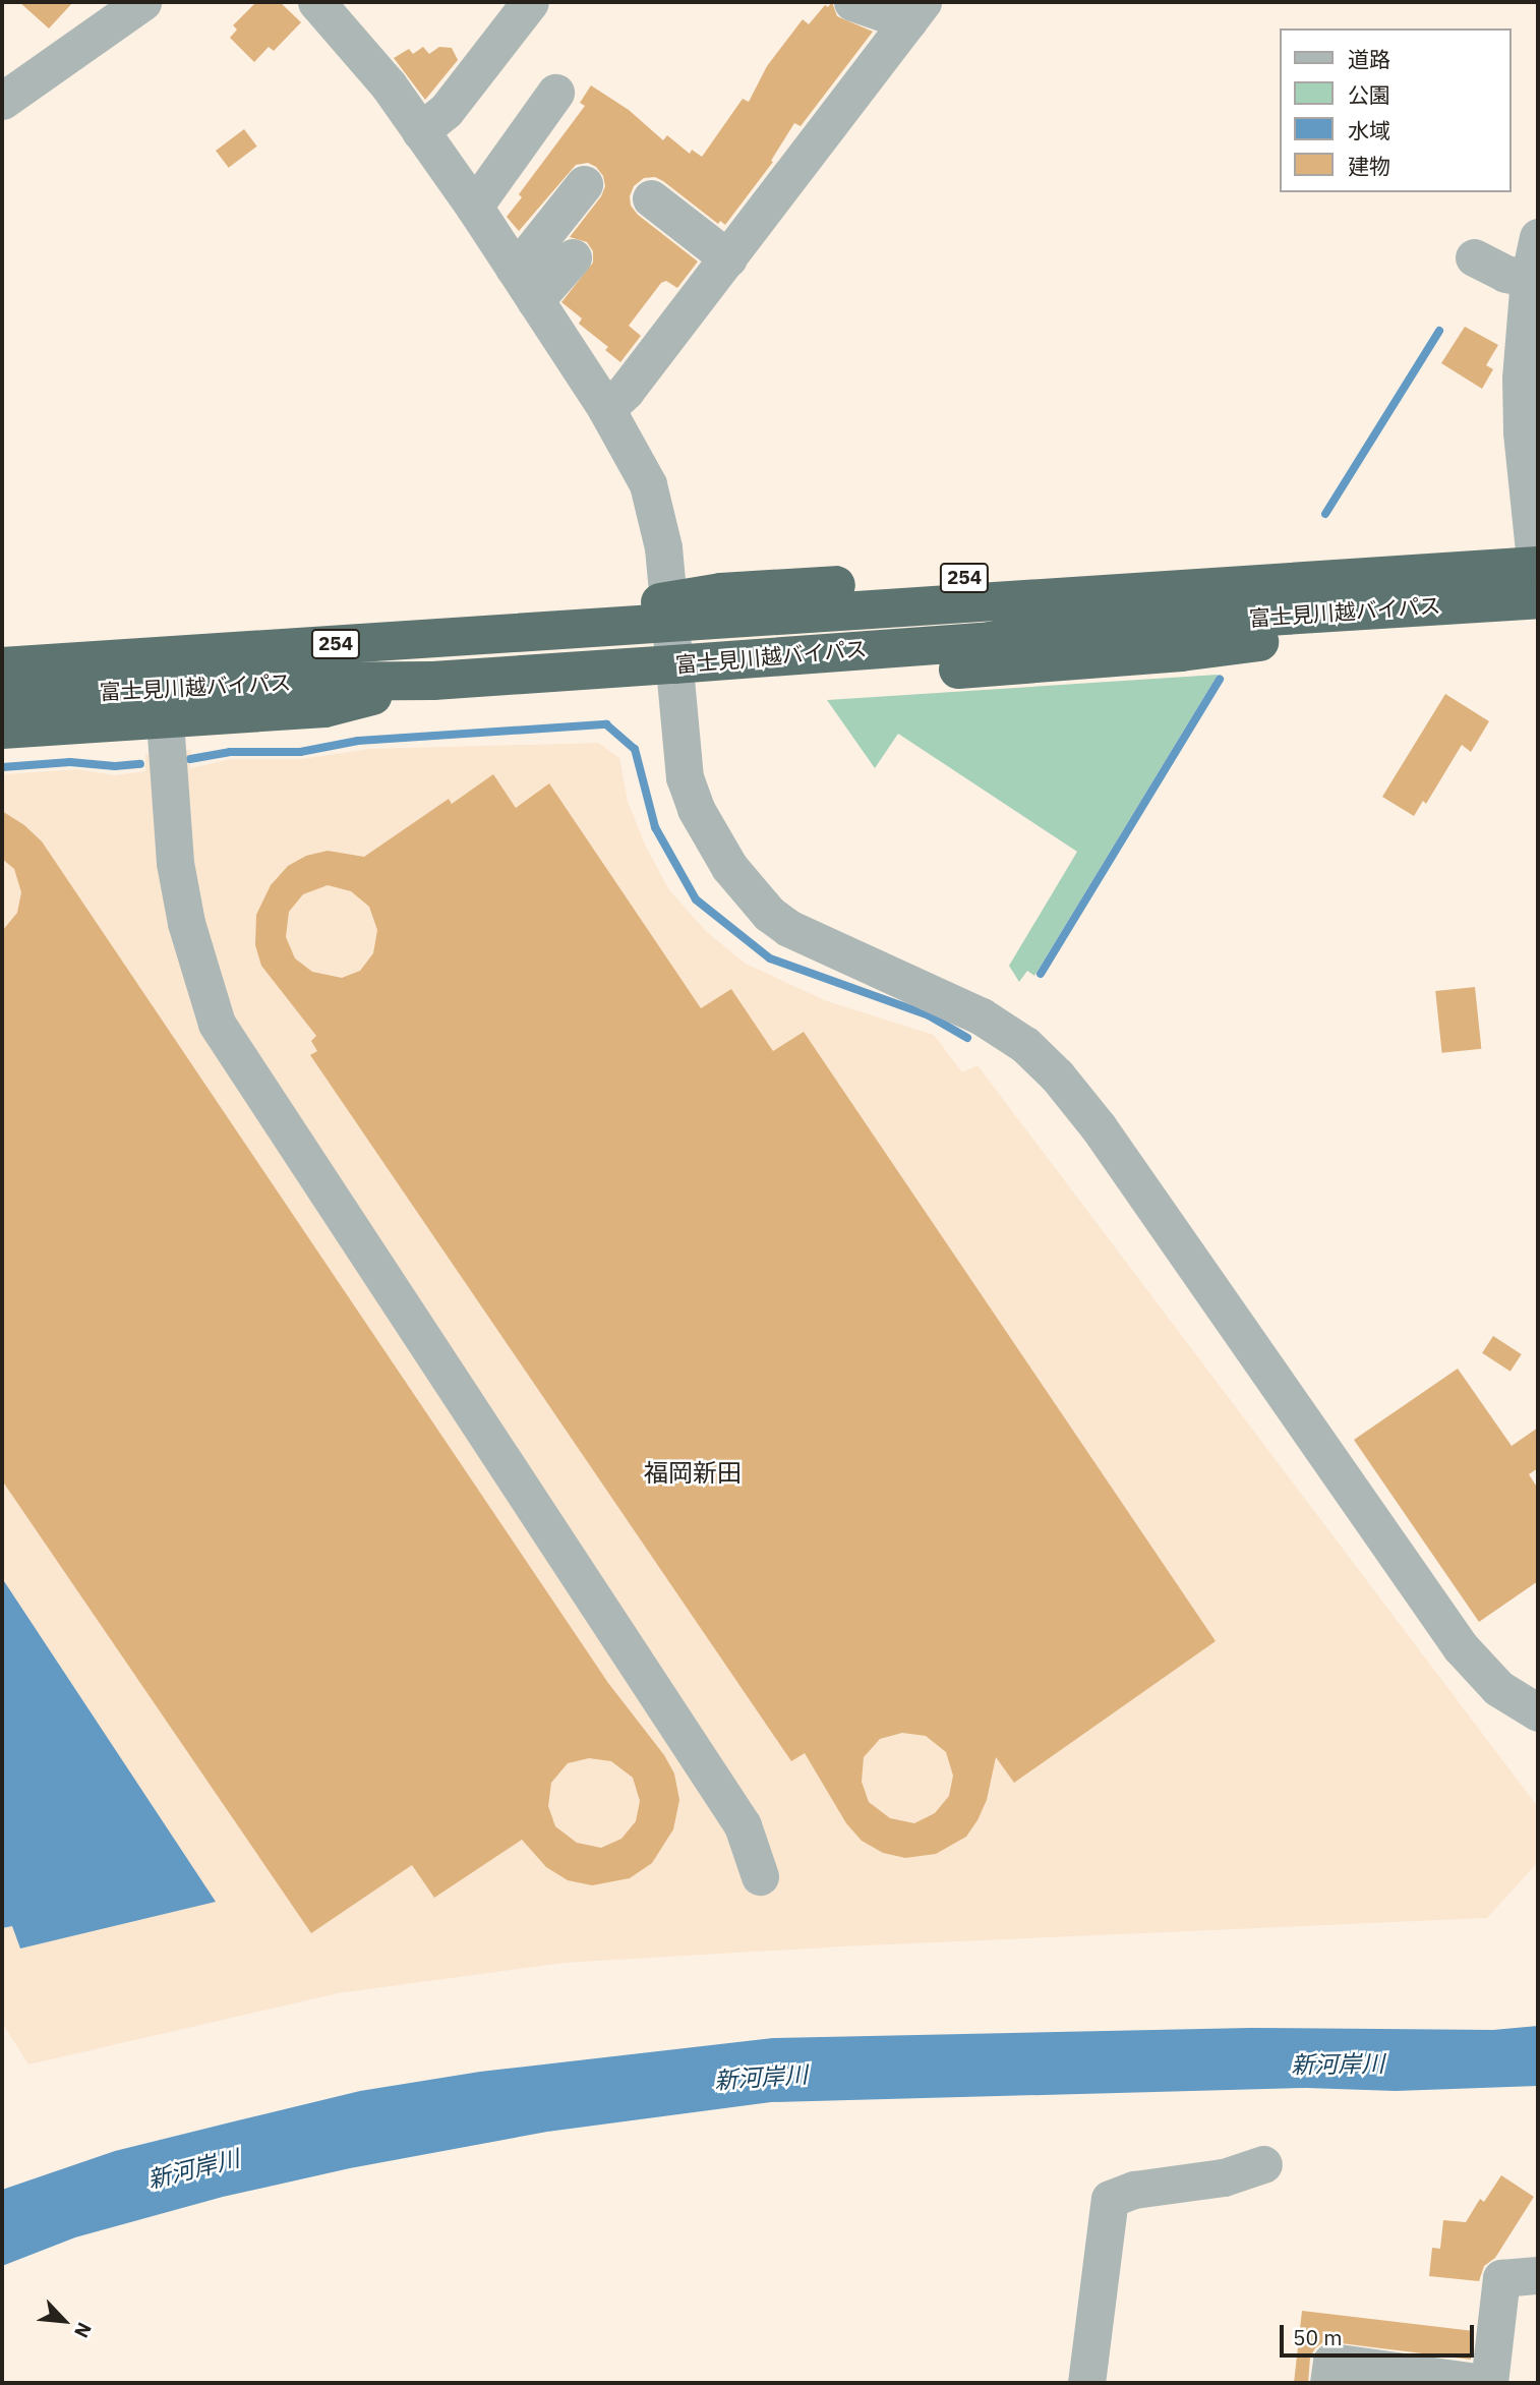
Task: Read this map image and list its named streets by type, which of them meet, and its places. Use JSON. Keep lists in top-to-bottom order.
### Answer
{
  "streets": {
    "highway": ["254", "富士見川越バイパス"]
  },
  "crossings": [
    ["254", "富士見川越バイパス"]
  ],
  "districts": ["福岡新田"],
  "water": ["新河岸川"],
  "legend": [
    "道路",
    "公園",
    "水域",
    "建物"
  ],
  "scale_bar": "50 m",
  "north": "bottom right"
}
